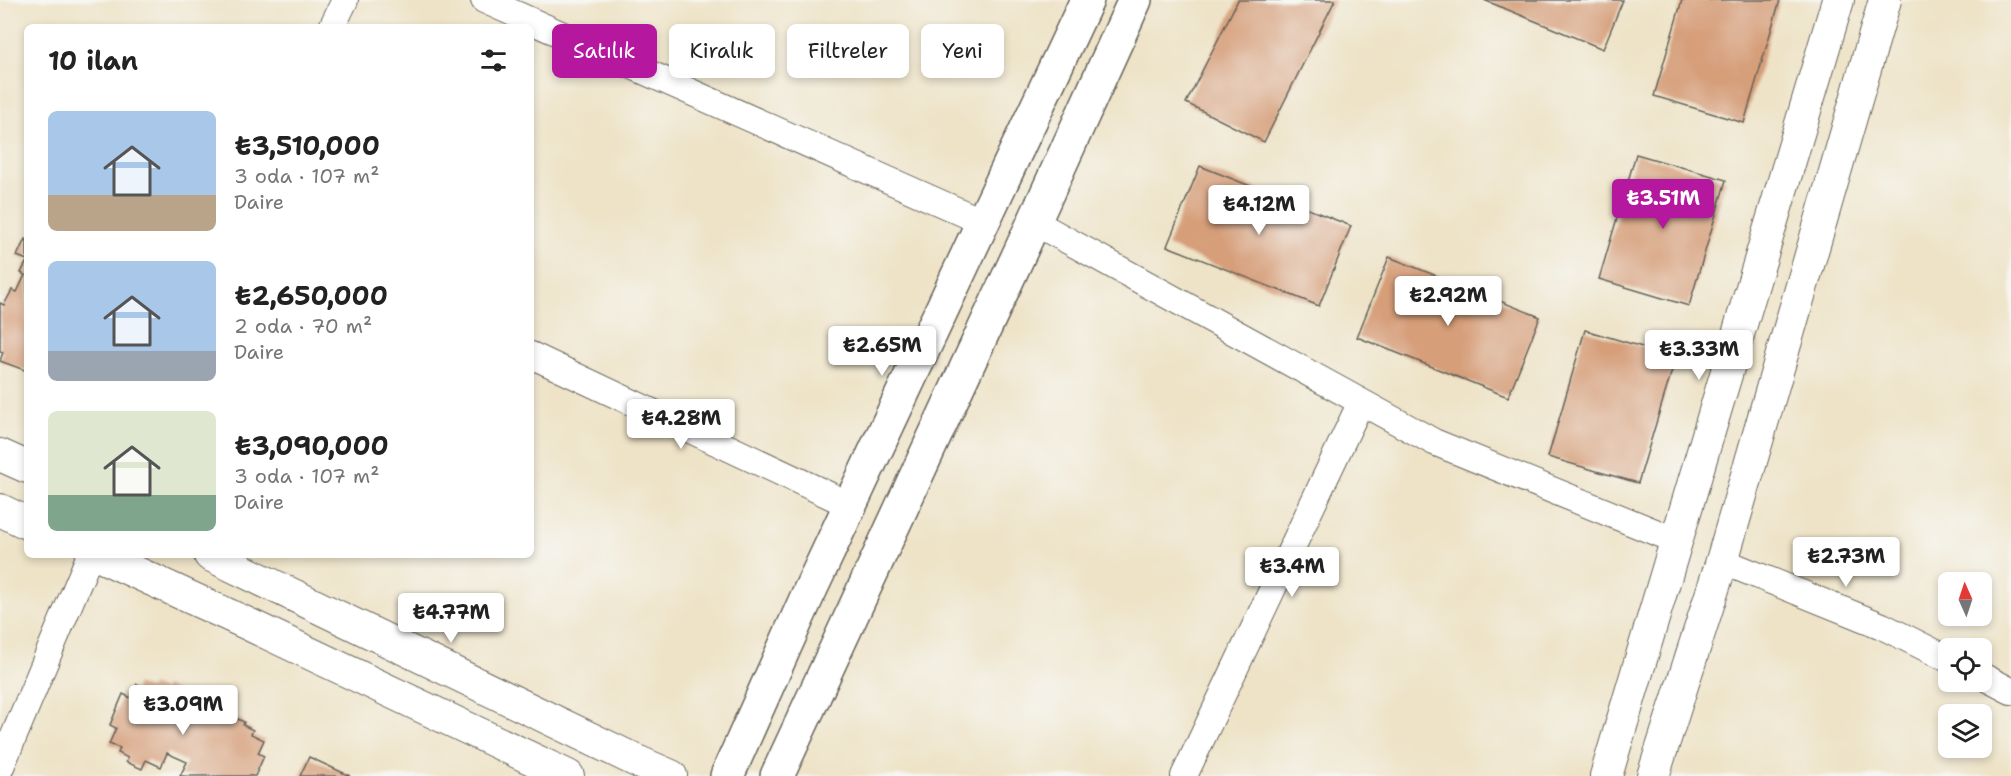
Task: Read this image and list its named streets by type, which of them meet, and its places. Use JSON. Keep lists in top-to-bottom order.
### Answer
{
  "north": "top",
  "page": {
    "chip": [
      "Satılık",
      "Kiralık",
      "Filtreler",
      "Yeni"
    ],
    "heading": "10 ilan",
    "list": [
      {
        "name": "₺3,510,000",
        "note": "3 oda · 107 m² · Daire"
      },
      {
        "name": "₺2,650,000",
        "note": "2 oda · 70 m² · Daire"
      },
      {
        "name": "₺3,090,000",
        "note": "3 oda · 107 m² · Daire"
      }
    ],
    "price": [
      "₺3.51M",
      "₺4.12M",
      "₺2.92M",
      "₺2.65M",
      "₺3.33M",
      "₺4.28M",
      "₺2.73M",
      "₺3.4M",
      "₺4.77M",
      "₺3.09M"
    ]
  }
}
